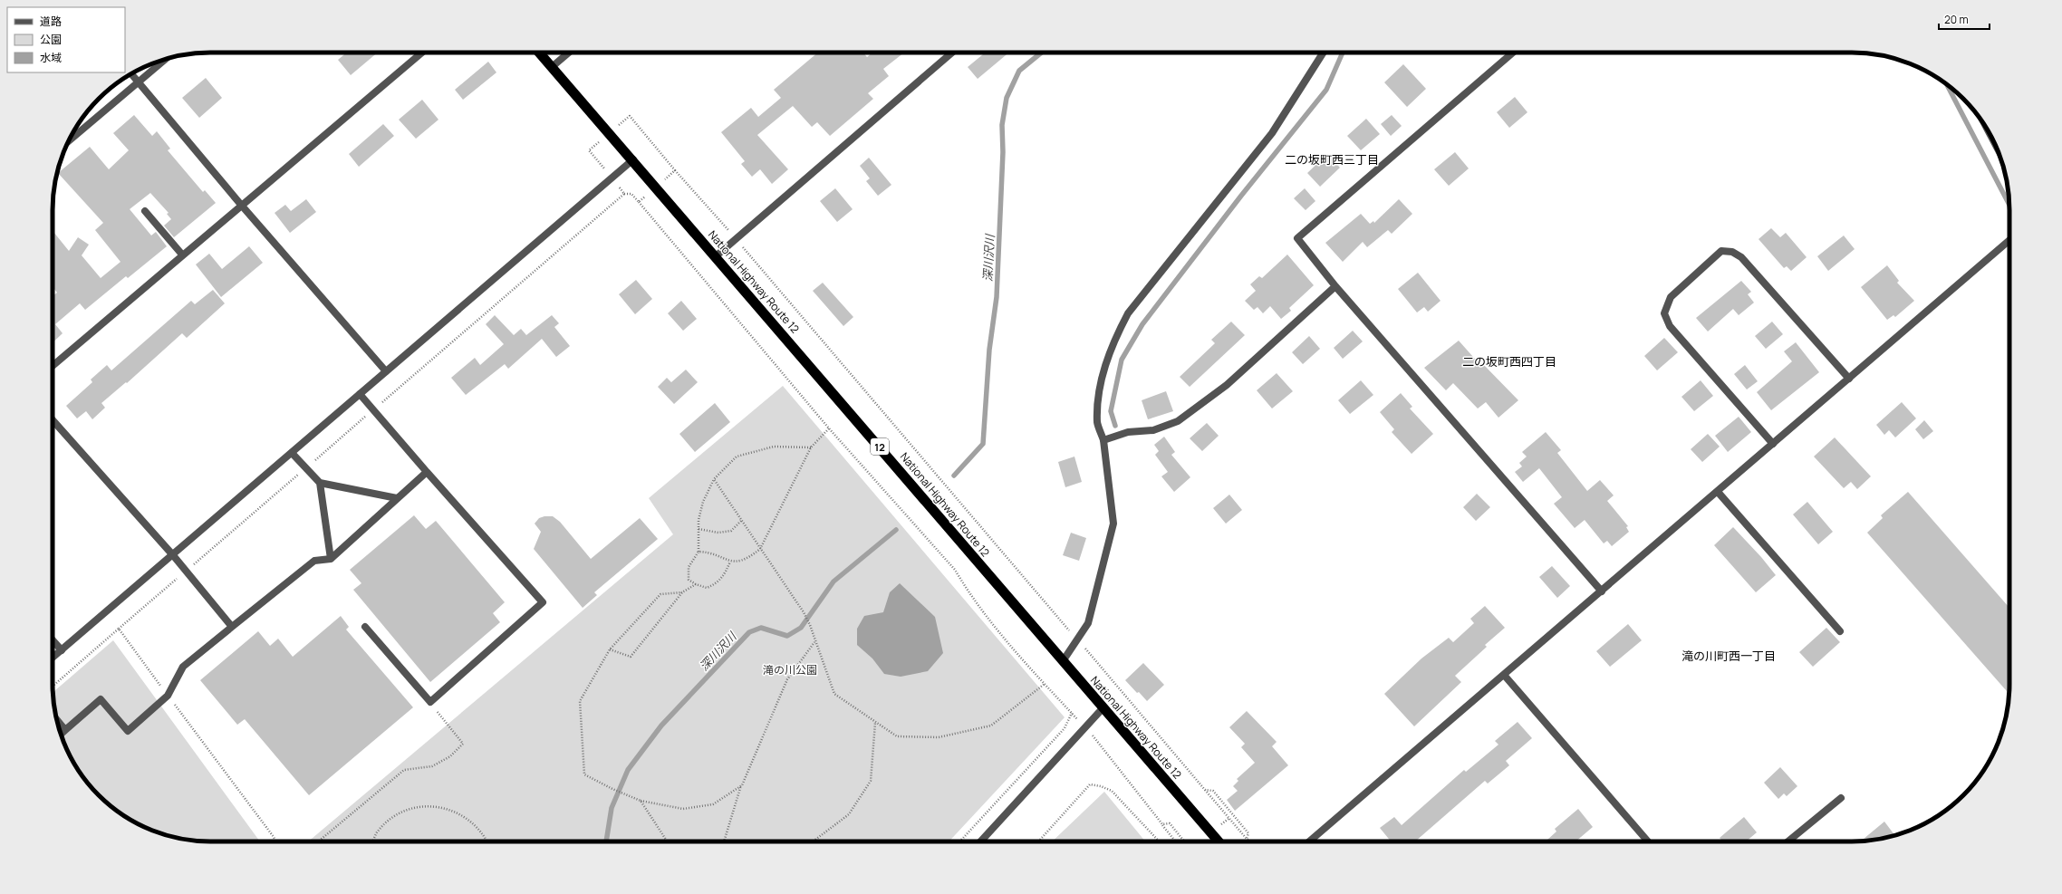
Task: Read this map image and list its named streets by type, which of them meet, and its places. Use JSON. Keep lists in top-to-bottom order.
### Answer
{
  "streets": {
    "highway": ["National Highway Route 12", "12"]
  },
  "districts": ["二の坂町西三丁目", "二の坂町西四丁目", "滝の川町西一丁目"],
  "water": ["深川沢川"],
  "parks": ["滝の川公園"],
  "legend": ["道路", "公園", "水域"],
  "scale_bar": "20 m"
}
